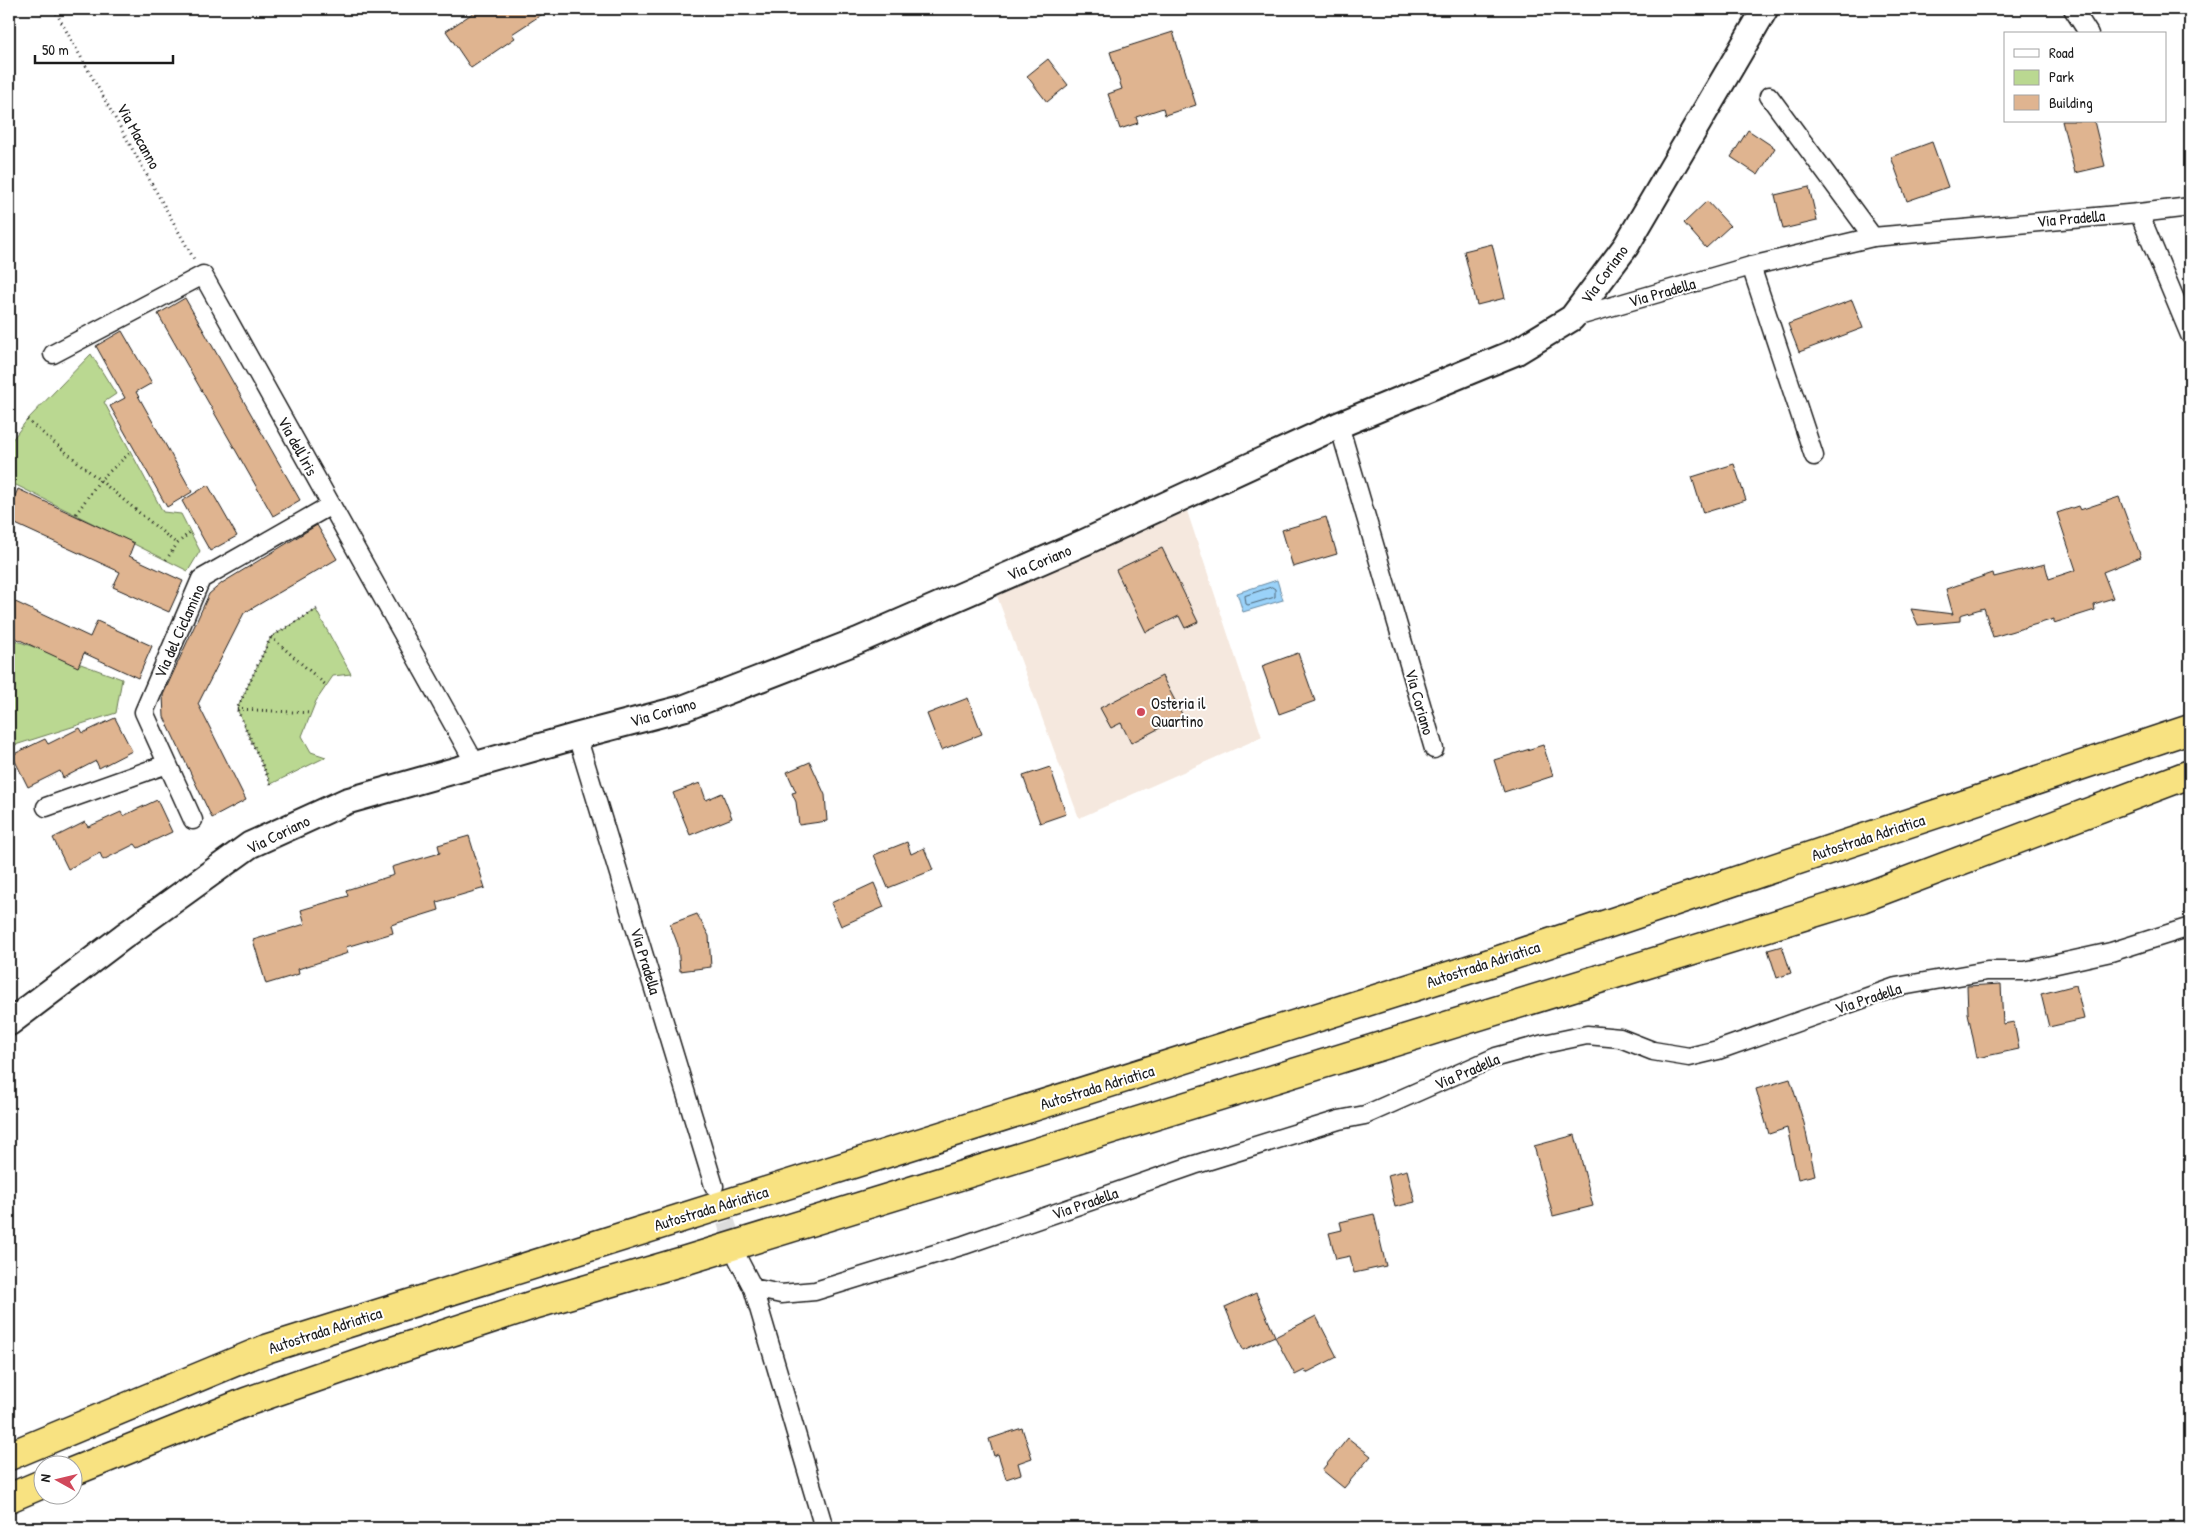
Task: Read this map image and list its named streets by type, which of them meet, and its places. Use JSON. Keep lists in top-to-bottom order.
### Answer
{
  "streets": {
    "highway": ["Autostrada Adriatica"],
    "main road": ["Via Coriano"],
    "street": ["Via Pradella", "Via dell'Iris", "Via del Ciclamino"],
    "path": ["Via Macanno"]
  },
  "crossings": [
    ["Via Macanno", "Via dell'Iris"],
    ["Via Pradella", "Via Coriano"],
    ["Via Coriano", "Via dell'Iris"],
    ["Via dell'Iris", "Via del Ciclamino"]
  ],
  "places": ["Osteria il Quartino"],
  "legend": ["Road", "Park", "Building"],
  "scale_bar": "50 m",
  "north": "left"
}
